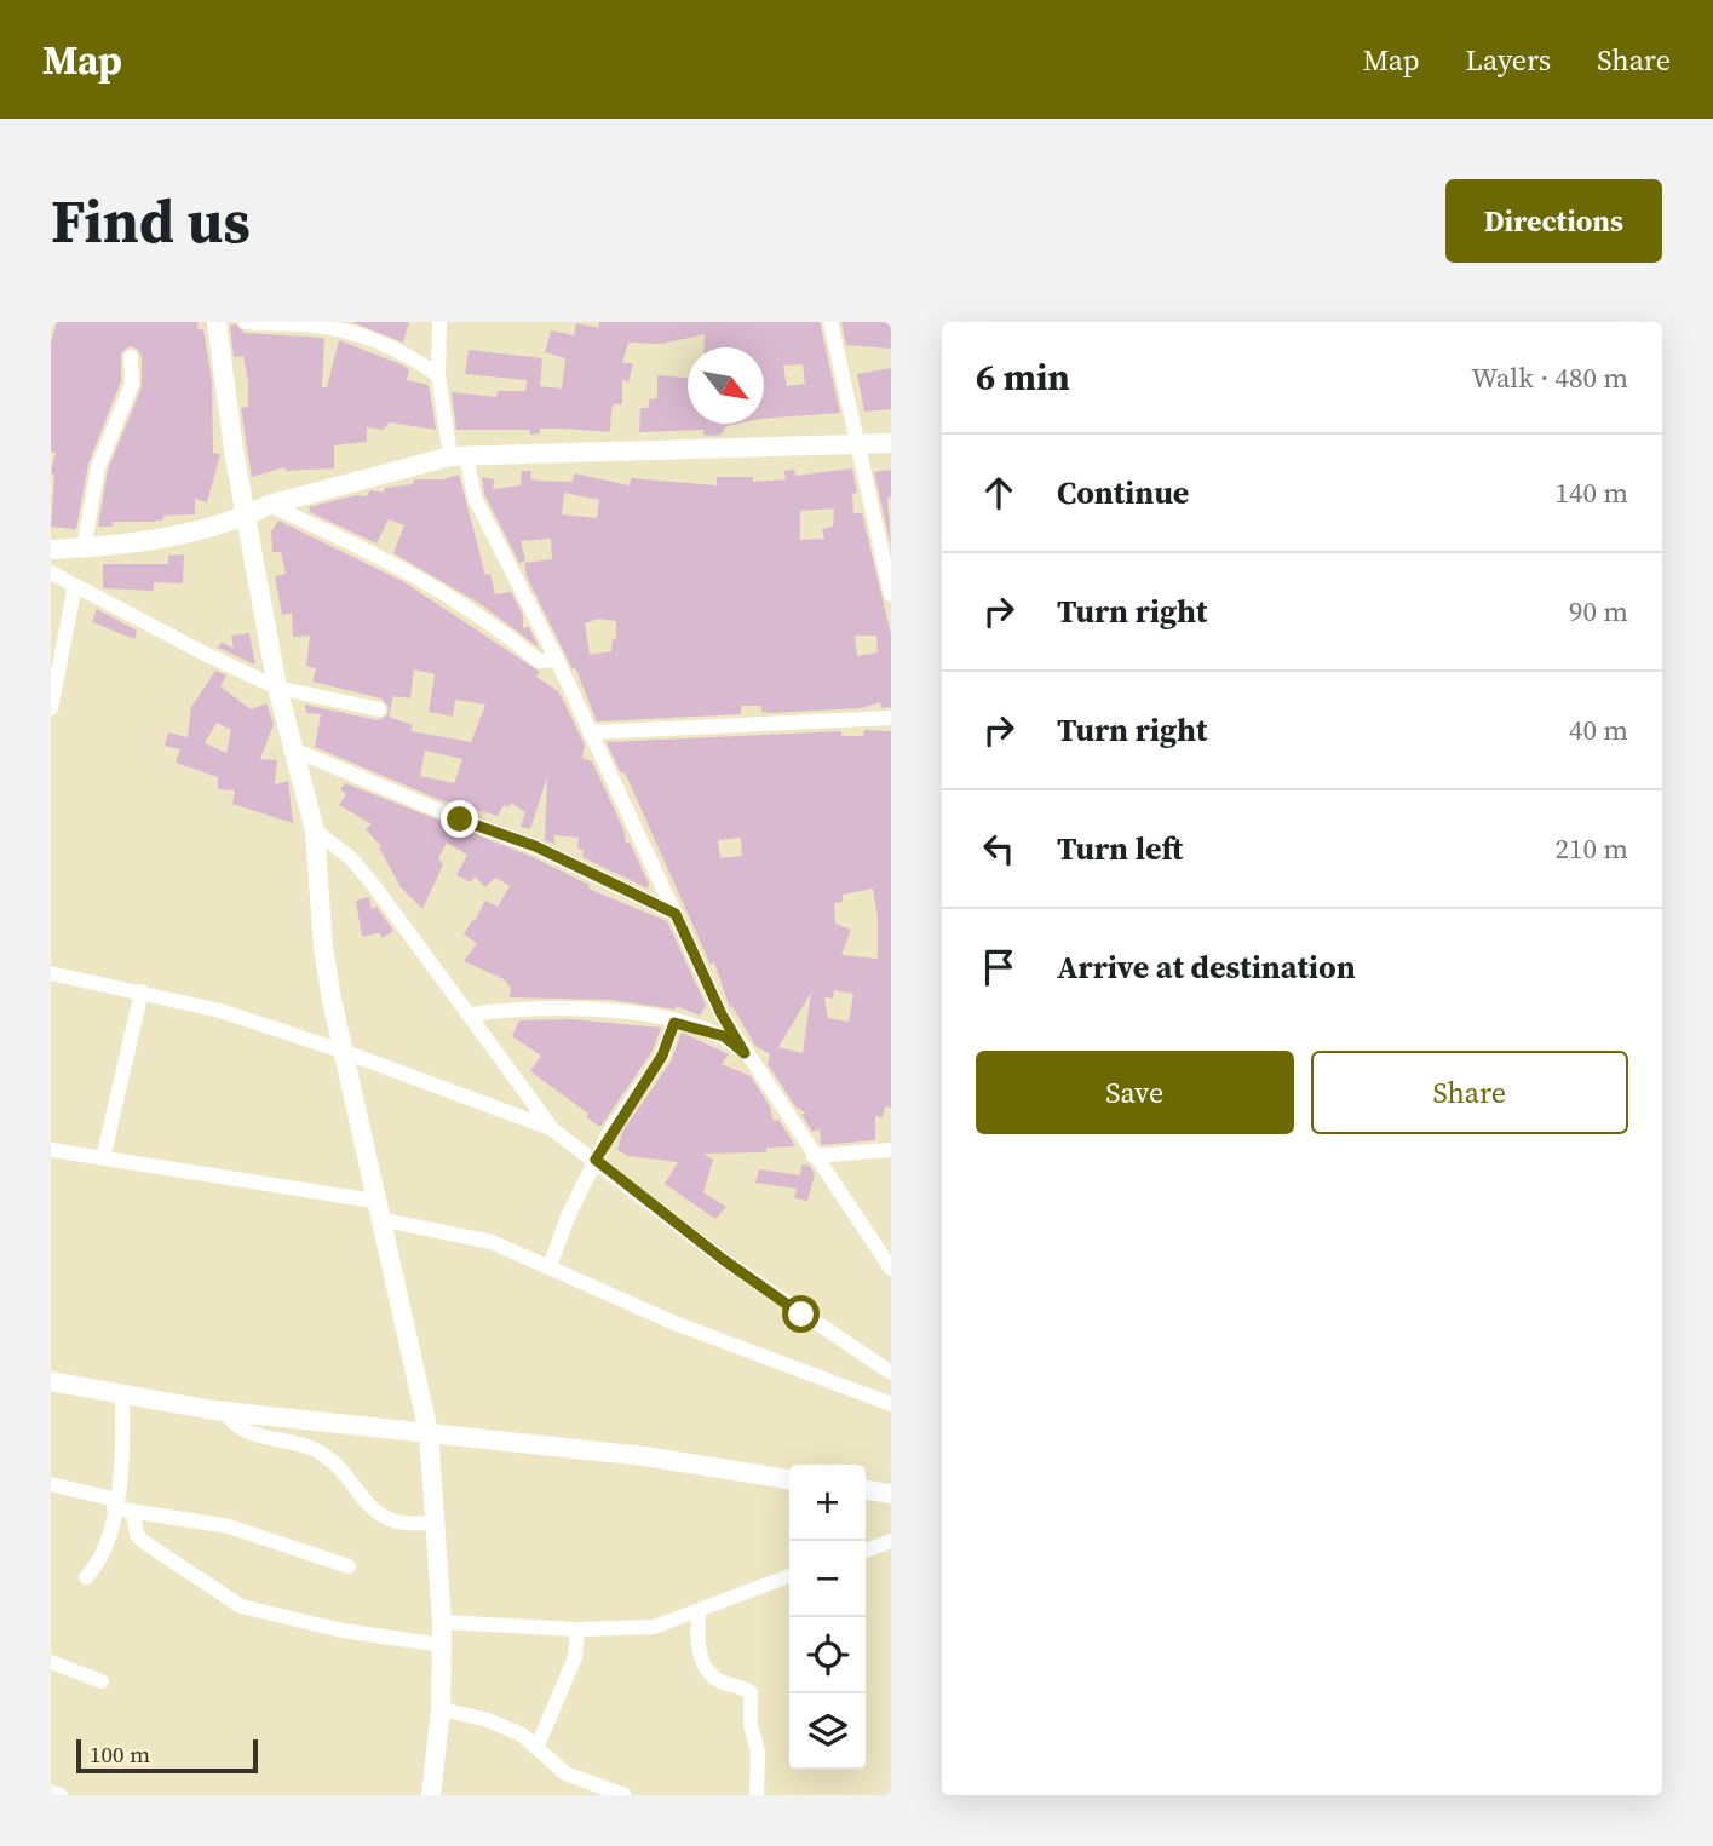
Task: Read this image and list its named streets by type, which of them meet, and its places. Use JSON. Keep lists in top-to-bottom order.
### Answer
{
  "scale_bar": "100 m",
  "north": "bottom right",
  "page": {
    "header": "Map",
    "nav": ["Map", "Layers", "Share"],
    "buttons": [
      "Directions",
      ["Save", "Share"]
    ],
    "title": "Find us",
    "heading": ["6 min", "Walk · 480 m"],
    "list": [
      ["Continue", "140 m"],
      ["Turn right", "90 m"],
      ["Turn right", "40 m"],
      ["Turn left", "210 m"],
      "Arrive at destination"
    ],
    "map_buttons": ["+", "−"],
    "scale": "100 m"
  }
}
